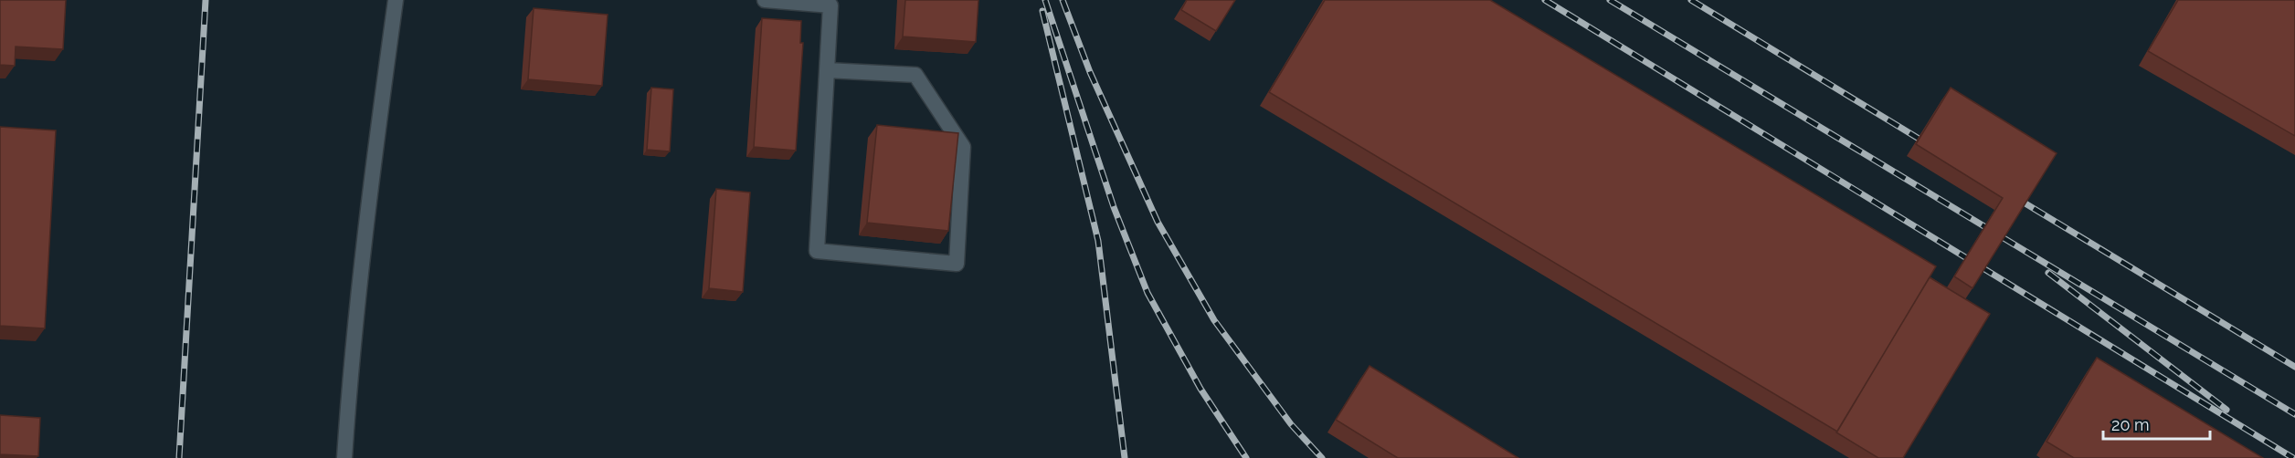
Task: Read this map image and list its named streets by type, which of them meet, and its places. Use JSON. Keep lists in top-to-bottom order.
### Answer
{
  "scale_bar": "20 m"
}
